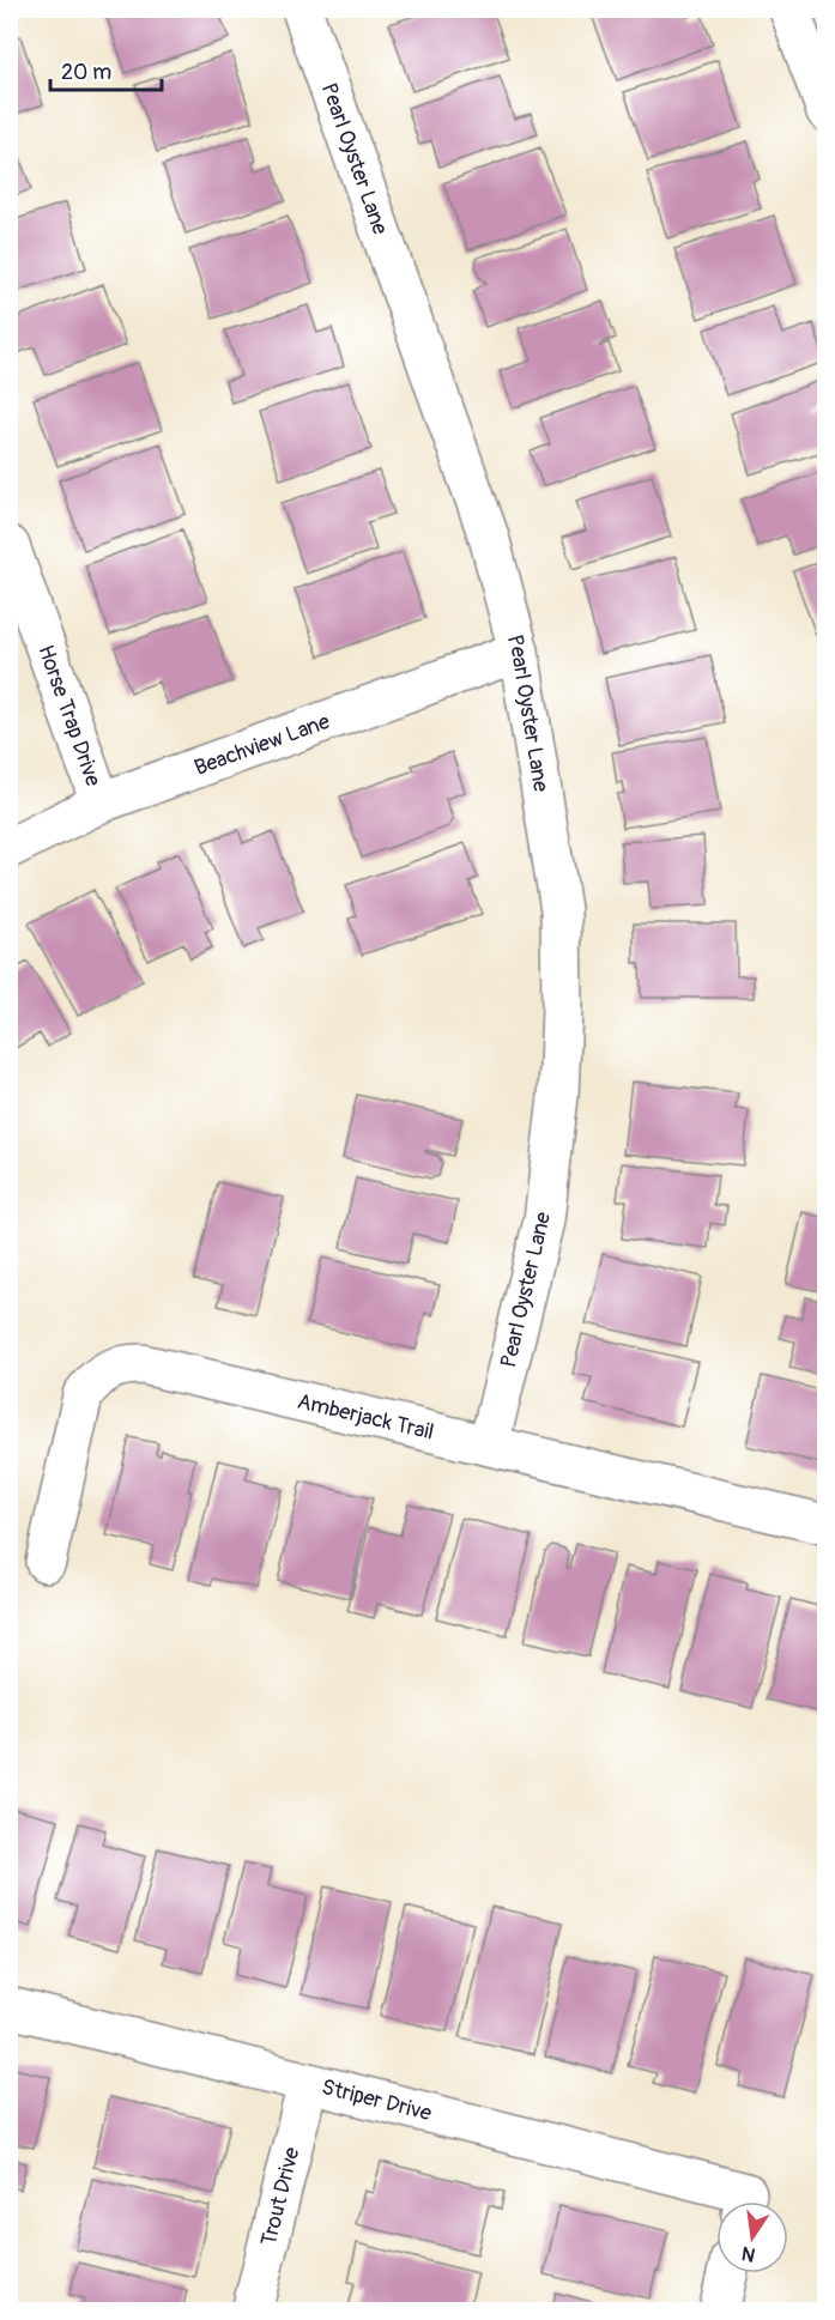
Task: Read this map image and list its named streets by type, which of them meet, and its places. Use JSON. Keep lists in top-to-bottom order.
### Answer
{
  "streets": {
    "street": [
      "Pearl Oyster Lane",
      "Horse Trap Drive",
      "Beachview Lane",
      "Amberjack Trail",
      "Striper Drive",
      "Trout Drive"
    ]
  },
  "crossings": [
    ["Pearl Oyster Lane", "Beachview Lane"],
    ["Pearl Oyster Lane", "Amberjack Trail"],
    ["Horse Trap Drive", "Beachview Lane"],
    ["Striper Drive", "Trout Drive"]
  ],
  "scale_bar": "20 m",
  "north": "bottom"
}
